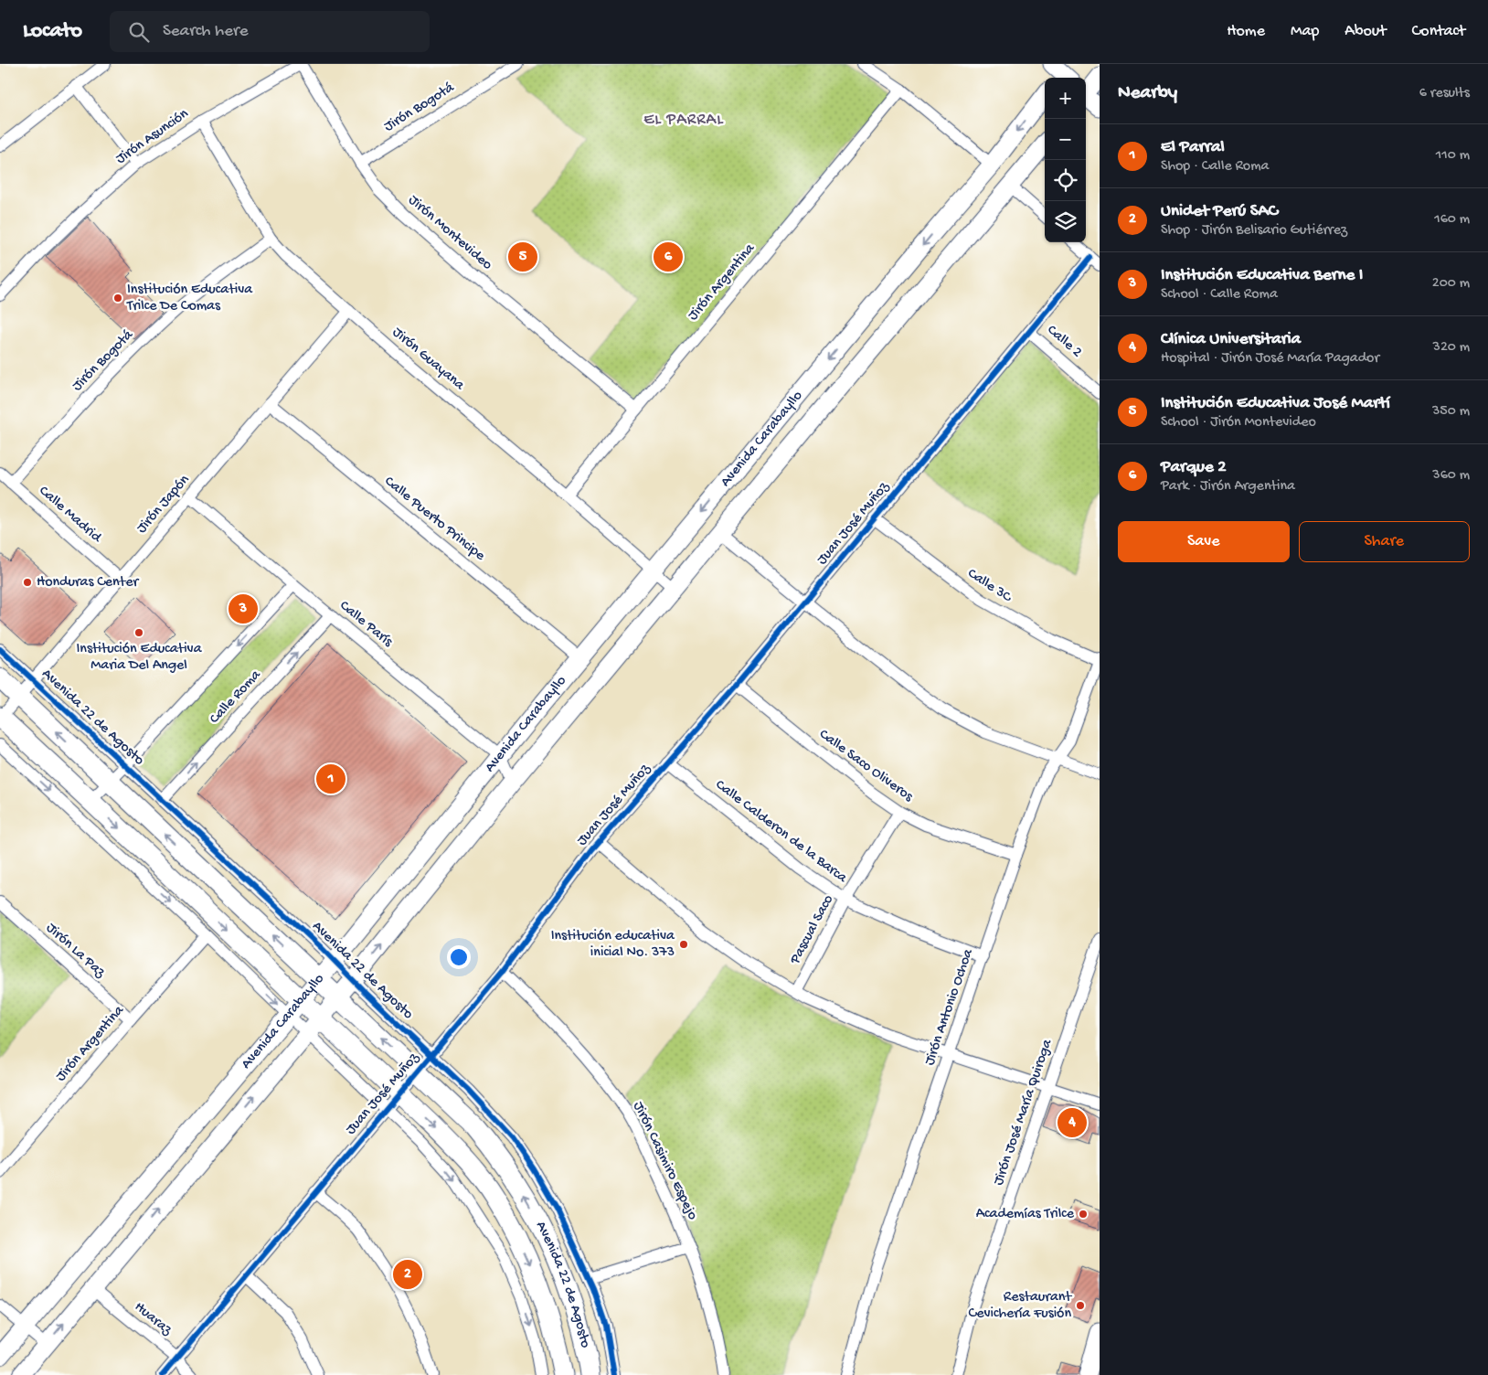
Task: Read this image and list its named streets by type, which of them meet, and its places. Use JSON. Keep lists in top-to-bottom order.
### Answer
{
  "streets": {
    "main road": ["Avenida Carabayllo", "Avenida 22 de Agosto"],
    "street": [
      "Jirón Bogotá",
      "Jirón Asunción",
      "Jirón Montevideo",
      "Jirón Argentina",
      "Calle 2",
      "Jirón Guayana",
      "Jirón Japón",
      "Calle Madrid",
      "Calle Puerto Principe",
      "Juan José Muñoz",
      "Calle 3C",
      "Calle París",
      "Calle Roma",
      "Calle Saco Oliveros",
      "Calle Calderon de la Barca",
      "Pascual Saco",
      "Jirón La Paz",
      "Jirón Antonio Ochoa",
      "Jirón José María Quiroga",
      "Jirón Casimiro Espejo",
      "Huaraz"
    ]
  },
  "crossings": [
    ["Jirón Bogotá", "Jirón Montevideo"],
    ["Jirón Bogotá", "Jirón Guayana"],
    ["Jirón Bogotá", "Calle Madrid"],
    ["Jirón Asunción", "Jirón Montevideo"],
    ["Jirón Asunción", "Jirón Guayana"],
    ["Jirón Montevideo", "Jirón Argentina"],
    ["Jirón Argentina", "Jirón Guayana"],
    ["Jirón Argentina", "Avenida 22 de Agosto"],
    ["Jirón Argentina", "Jirón La Paz"],
    ["Calle 2", "Juan José Muñoz"],
    ["Jirón Guayana", "Avenida Carabayllo"],
    ["Jirón Guayana", "Jirón Japón"],
    ["Avenida Carabayllo", "Calle Puerto Principe"],
    ["Avenida Carabayllo", "Calle París"],
    ["Avenida Carabayllo", "Avenida 22 de Agosto"],
    ["Avenida Carabayllo", "Huaraz"],
    ["Jirón Japón", "Calle Madrid"],
    ["Jirón Japón", "Calle Puerto Principe"],
    ["Jirón Japón", "Calle París"],
    ["Jirón Japón", "Avenida 22 de Agosto"],
    ["Juan José Muñoz", "Calle 3C"],
    ["Juan José Muñoz", "Avenida 22 de Agosto"],
    ["Juan José Muñoz", "Calle Saco Oliveros"],
    ["Juan José Muñoz", "Calle Calderon de la Barca"],
    ["Juan José Muñoz", "Jirón Casimiro Espejo"],
    ["Juan José Muñoz", "Huaraz"],
    ["Calle 3C", "Jirón Antonio Ochoa"],
    ["Calle París", "Calle Roma"],
    ["Calle Roma", "Avenida 22 de Agosto"],
    ["Calle Saco Oliveros", "Pascual Saco"],
    ["Calle Saco Oliveros", "Jirón Antonio Ochoa"],
    ["Calle Calderon de la Barca", "Pascual Saco"],
    ["Calle Calderon de la Barca", "Jirón Antonio Ochoa"]
  ],
  "districts": ["EL PARRAL"],
  "places": [
    "Institución Educativa Trilce De Comas",
    "Honduras Center",
    "Institución Educativa Maria Del Angel",
    "Institución educativa inicial No. 373",
    "Academías Trilce",
    "Restaurant Cevichería Fusión"
  ],
  "page": {
    "header": "Locato",
    "search": "Search here",
    "nav": [
      "Home",
      "Map",
      "About",
      "Contact"
    ],
    "heading": ["Nearby", "6 results"],
    "map_buttons": ["+", "−"],
    "list": [
      {
        "mark": "1",
        "name": "El Parral",
        "note": "Shop · Calle Roma",
        "value": "110 m"
      },
      {
        "mark": "2",
        "name": "Unidet Perú SAC",
        "note": "Shop · Jirón Belisario Gutiérrez",
        "value": "160 m"
      },
      {
        "mark": "3",
        "name": "Institución Educativa Berne I",
        "note": "School · Calle Roma",
        "value": "200 m"
      },
      {
        "mark": "4",
        "name": "Clínica Universitaria",
        "note": "Hospital · Jirón José María Pagador",
        "value": "320 m"
      },
      {
        "mark": "5",
        "name": "Institución Educativa José Martí",
        "note": "School · Jirón Montevideo",
        "value": "350 m"
      },
      {
        "mark": "6",
        "name": "Parque 2",
        "note": "Park · Jirón Argentina",
        "value": "360 m"
      }
    ],
    "pins": [
      "5",
      "6",
      "3",
      "1",
      "4",
      "2"
    ],
    "buttons": ["Save", "Share"]
  }
}
